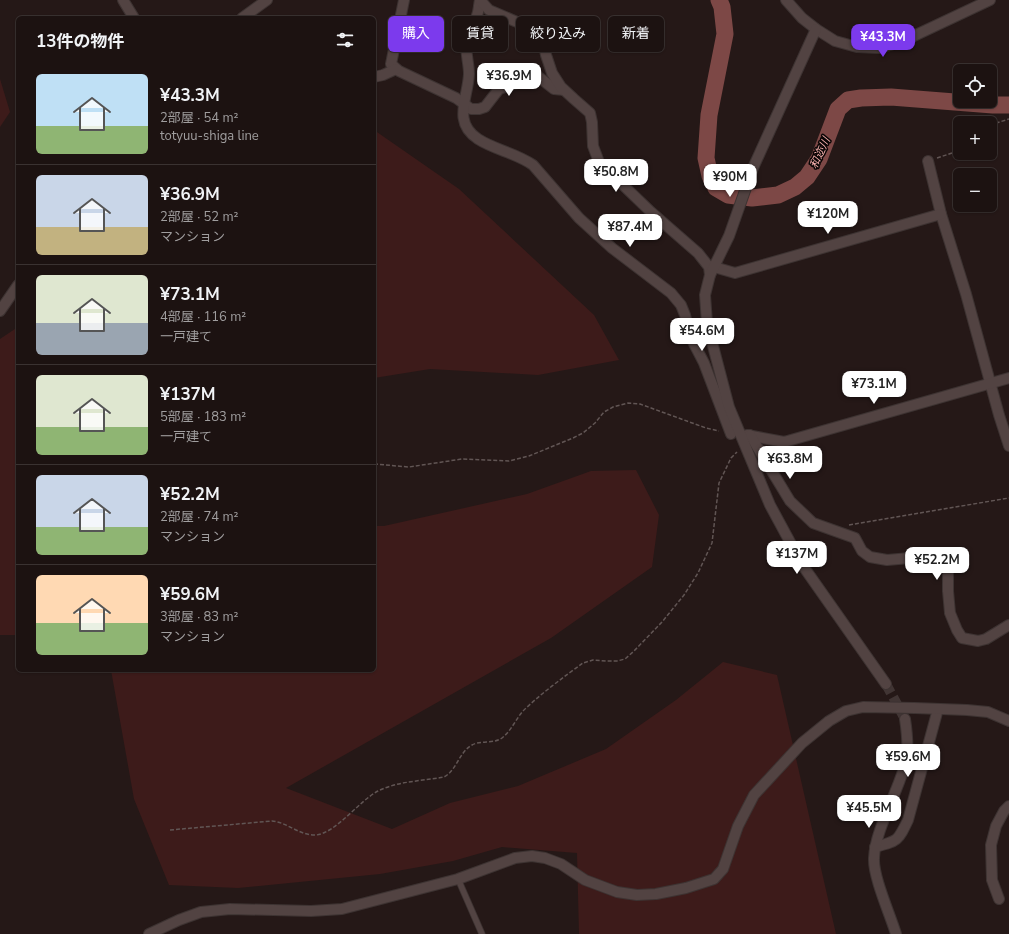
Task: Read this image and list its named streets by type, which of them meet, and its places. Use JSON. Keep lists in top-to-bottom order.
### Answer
{
  "water": ["和迩川"],
  "page": {
    "chip": [
      "購入",
      "賃貸",
      "絞り込み",
      "新着"
    ],
    "heading": "13件の物件",
    "price": [
      "¥43.3M",
      "¥36.9M",
      "¥50.8M",
      "¥90M",
      "¥120M",
      "¥87.4M",
      "¥54.6M",
      "¥73.1M",
      "¥63.8M",
      "¥137M",
      "¥52.2M",
      "¥59.6M",
      "¥45.5M"
    ],
    "map_buttons": ["+", "−"],
    "list": [
      {
        "name": "¥43.3M",
        "note": "2部屋 · 54 m² · totyuu-shiga line"
      },
      {
        "name": "¥36.9M",
        "note": "2部屋 · 52 m² · マンション"
      },
      {
        "name": "¥73.1M",
        "note": "4部屋 · 116 m² · 一戸建て"
      },
      {
        "name": "¥137M",
        "note": "5部屋 · 183 m² · 一戸建て"
      },
      {
        "name": "¥52.2M",
        "note": "2部屋 · 74 m² · マンション"
      },
      {
        "name": "¥59.6M",
        "note": "3部屋 · 83 m² · マンション"
      }
    ]
  }
}
